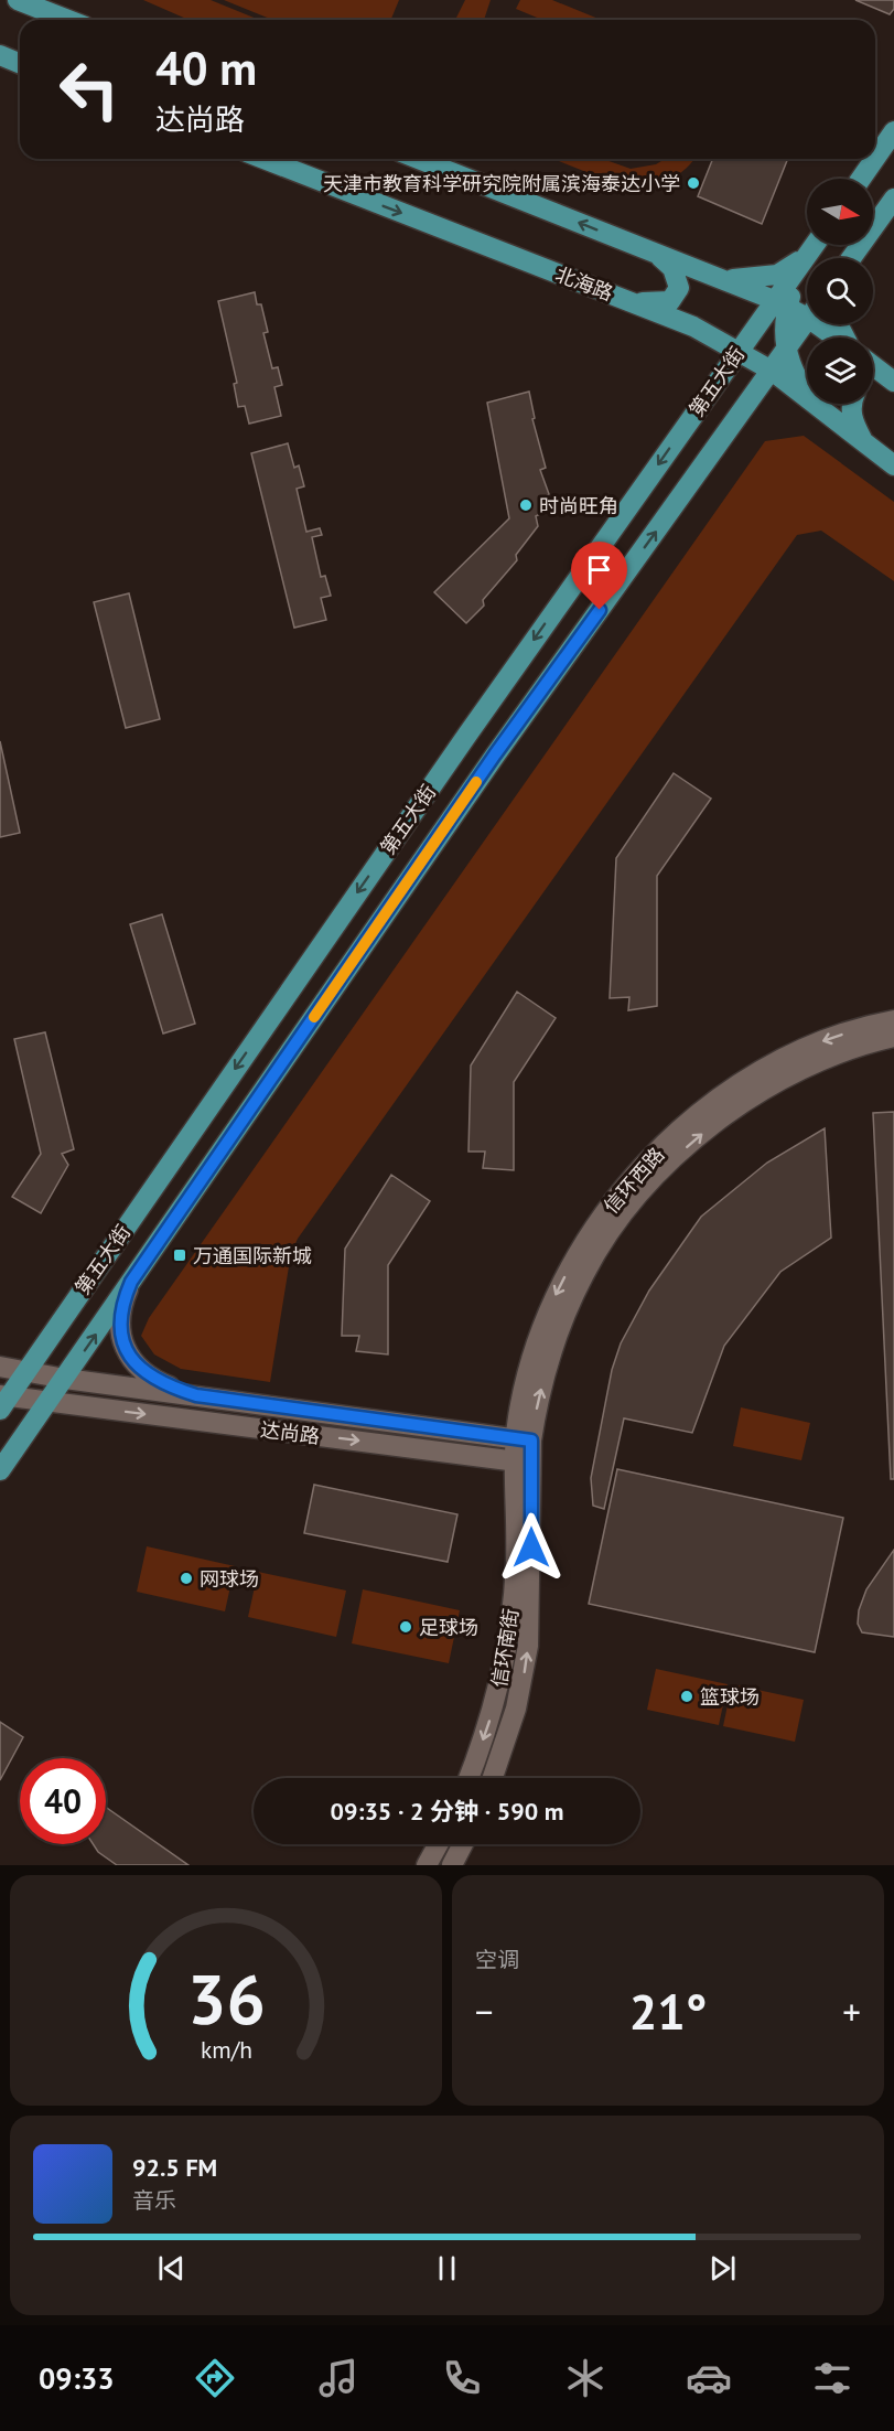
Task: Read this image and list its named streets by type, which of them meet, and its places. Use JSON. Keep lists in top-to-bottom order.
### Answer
{
  "streets": {
    "main road": ["北海路", "第五大街"],
    "street": ["信环西路", "达尚路", "信环南街"]
  },
  "crossings": [
    ["北海路", "第五大街"],
    ["第五大街", "达尚路"],
    ["信环西路", "达尚路"],
    ["信环西路", "信环南街"],
    ["达尚路", "信环南街"]
  ],
  "places": {
    "other": [
      "天津市教育科学研究院附属滨海泰达小学",
      "时尚旺角",
      "网球场",
      "足球场",
      "篮球场"
    ],
    "transit": ["万通国际新城"]
  },
  "north": "right",
  "page": {
    "turn": ["40 m", "达尚路"],
    "limit": "40",
    "trip": "09:35 · 2 分钟 · 590 m",
    "tile": "空调",
    "heat": ["−", "21°", "+"],
    "song": ["92.5 FM", "音乐"],
    "tabs": "09:33",
    "gauge": ["36", "km/h"]
  }
}
